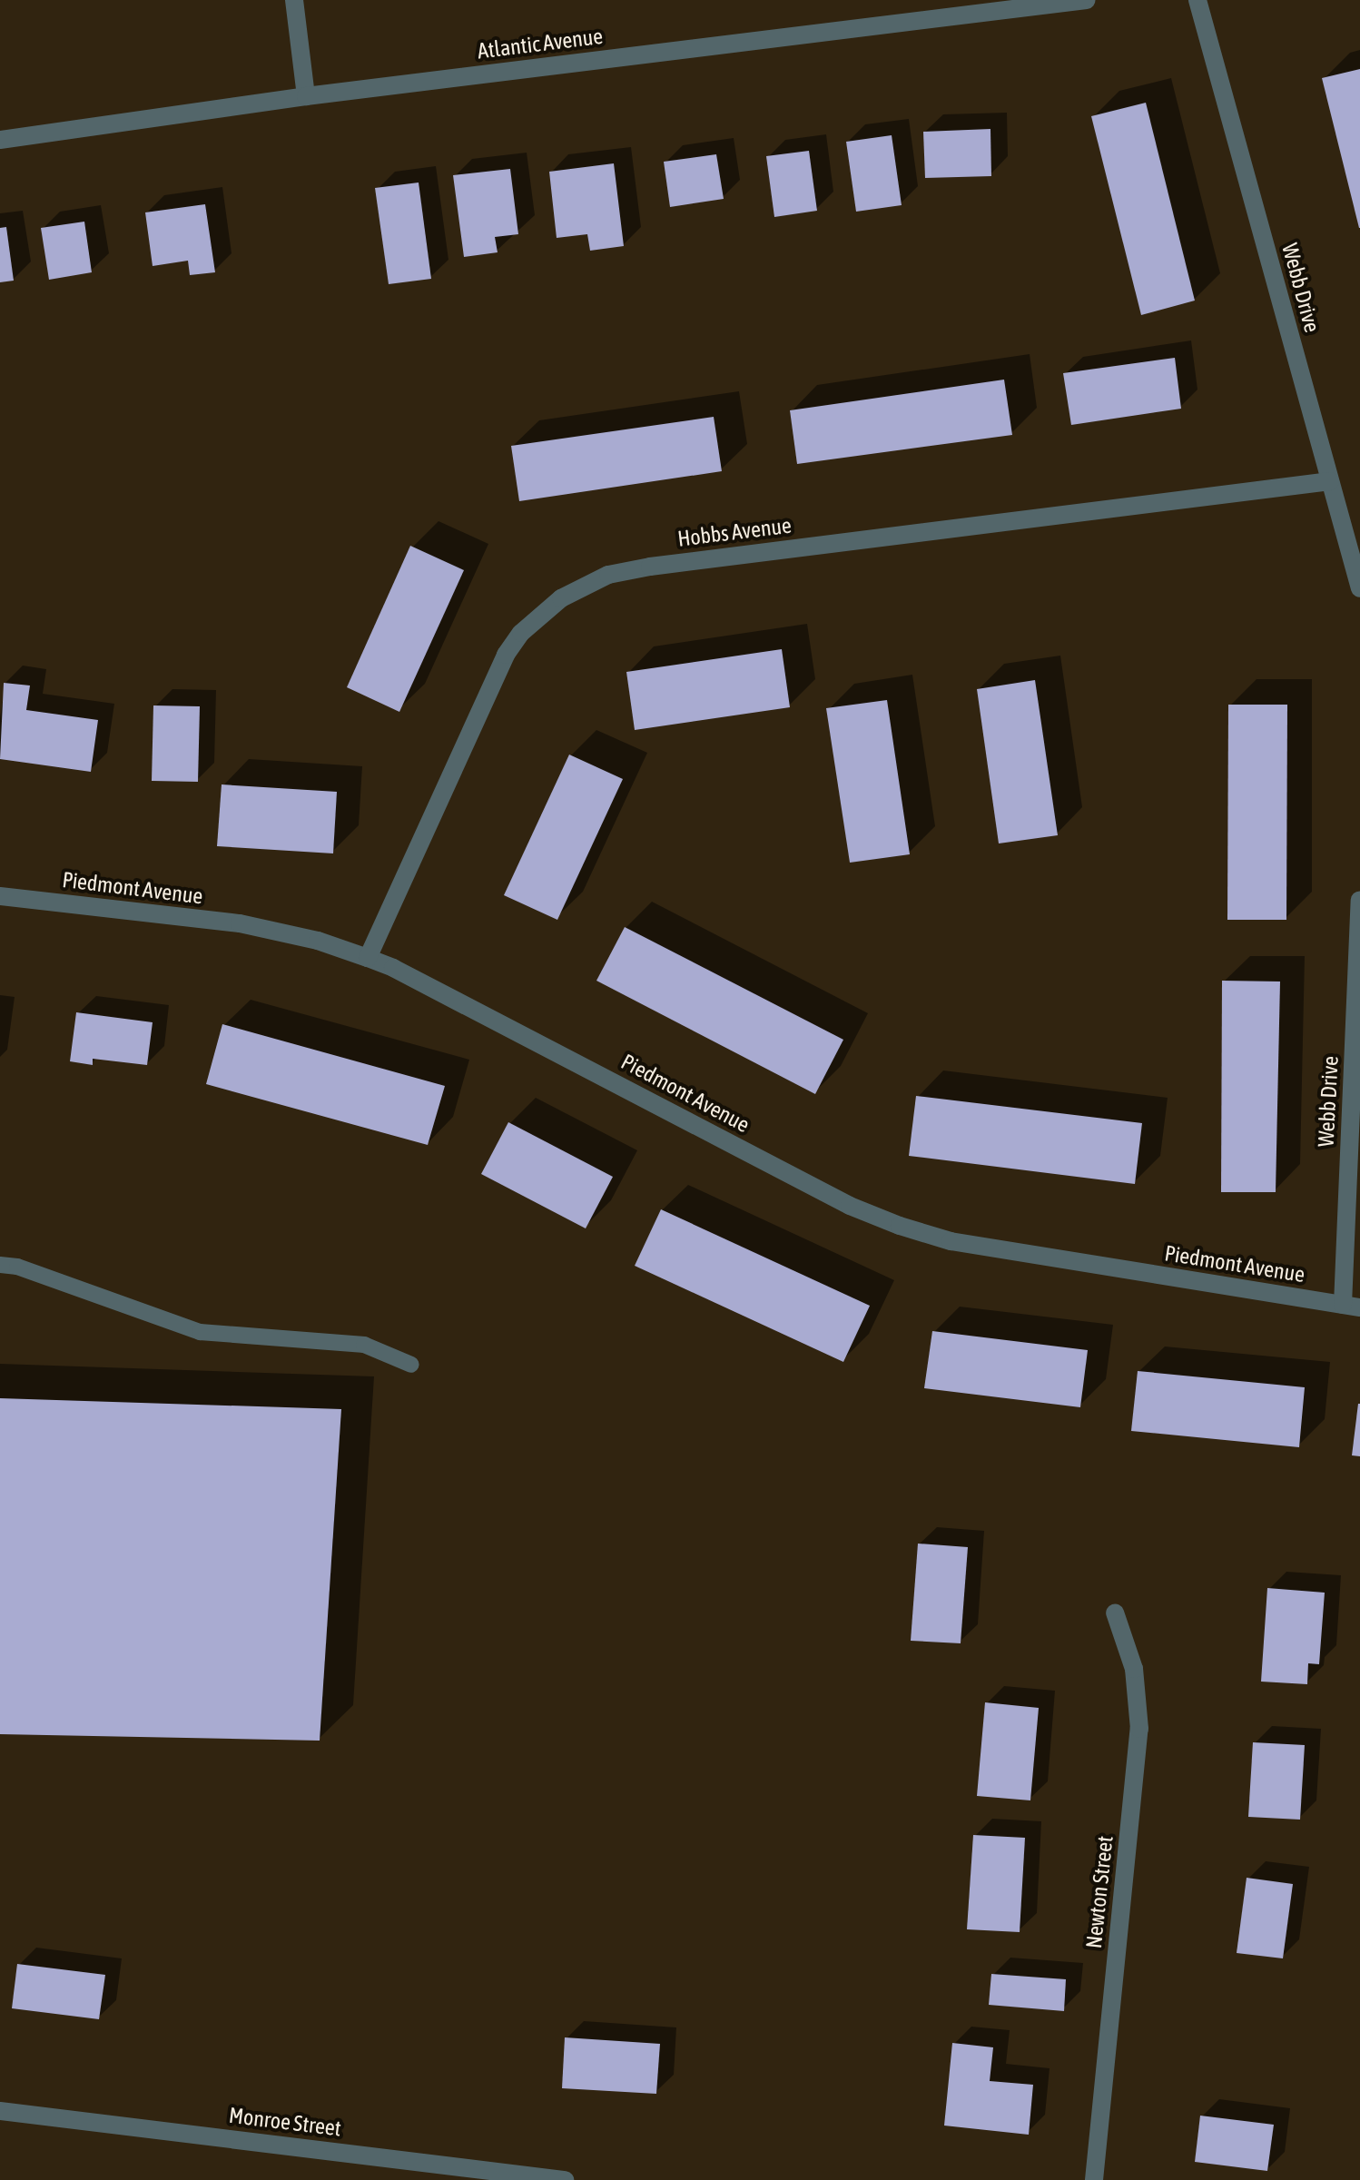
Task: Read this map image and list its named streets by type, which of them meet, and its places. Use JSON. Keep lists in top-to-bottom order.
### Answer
{
  "streets": {
    "street": [
      "Atlantic Avenue",
      "Webb Drive",
      "Hobbs Avenue",
      "Piedmont Avenue",
      "Newton Street",
      "Monroe Street"
    ]
  },
  "crossings": [
    ["Webb Drive", "Hobbs Avenue"],
    ["Webb Drive", "Piedmont Avenue"],
    ["Hobbs Avenue", "Piedmont Avenue"]
  ]
}
